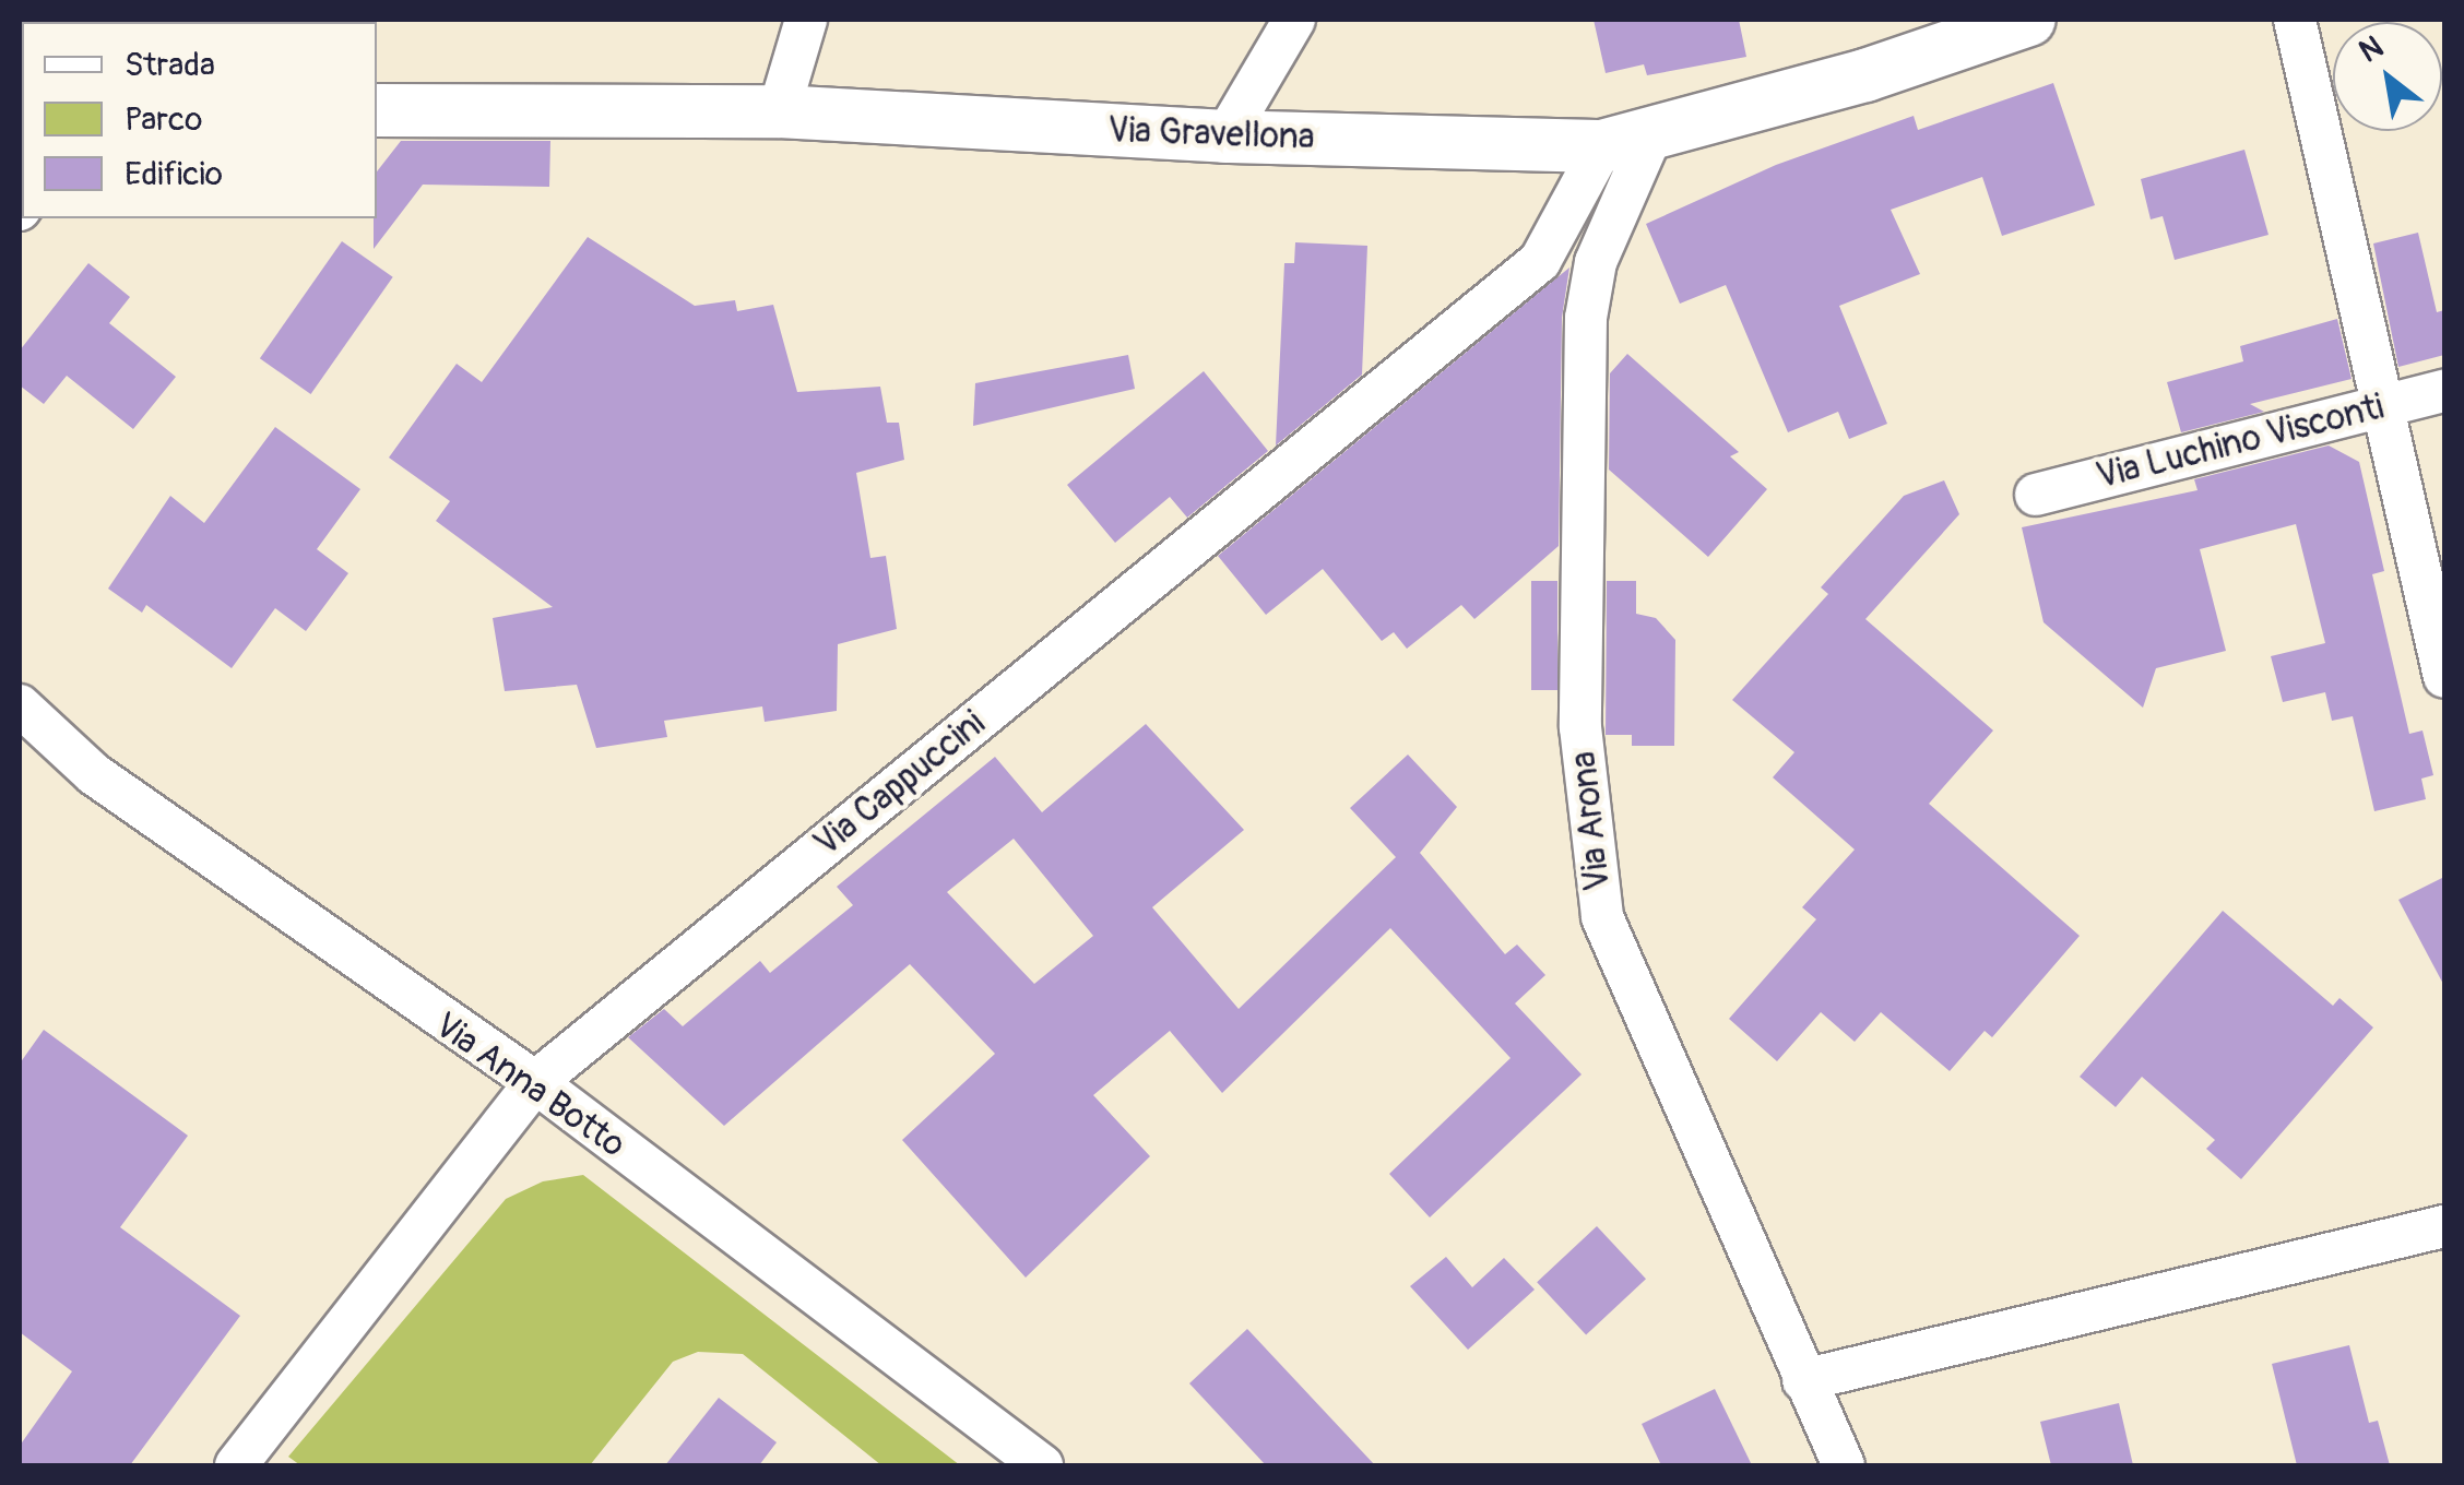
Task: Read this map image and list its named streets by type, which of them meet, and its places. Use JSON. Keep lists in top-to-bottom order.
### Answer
{
  "streets": {
    "street": [
      "Via Gravellona",
      "Via Luchino Visconti",
      "Via Cappuccini",
      "Via Arona",
      "Via Anna Botto"
    ]
  },
  "crossings": [
    ["Via Gravellona", "Via Cappuccini"],
    ["Via Gravellona", "Via Arona"],
    ["Via Cappuccini", "Via Arona"],
    ["Via Cappuccini", "Via Anna Botto"]
  ],
  "legend": ["Strada", "Parco", "Edificio"],
  "north": "top left"
}
